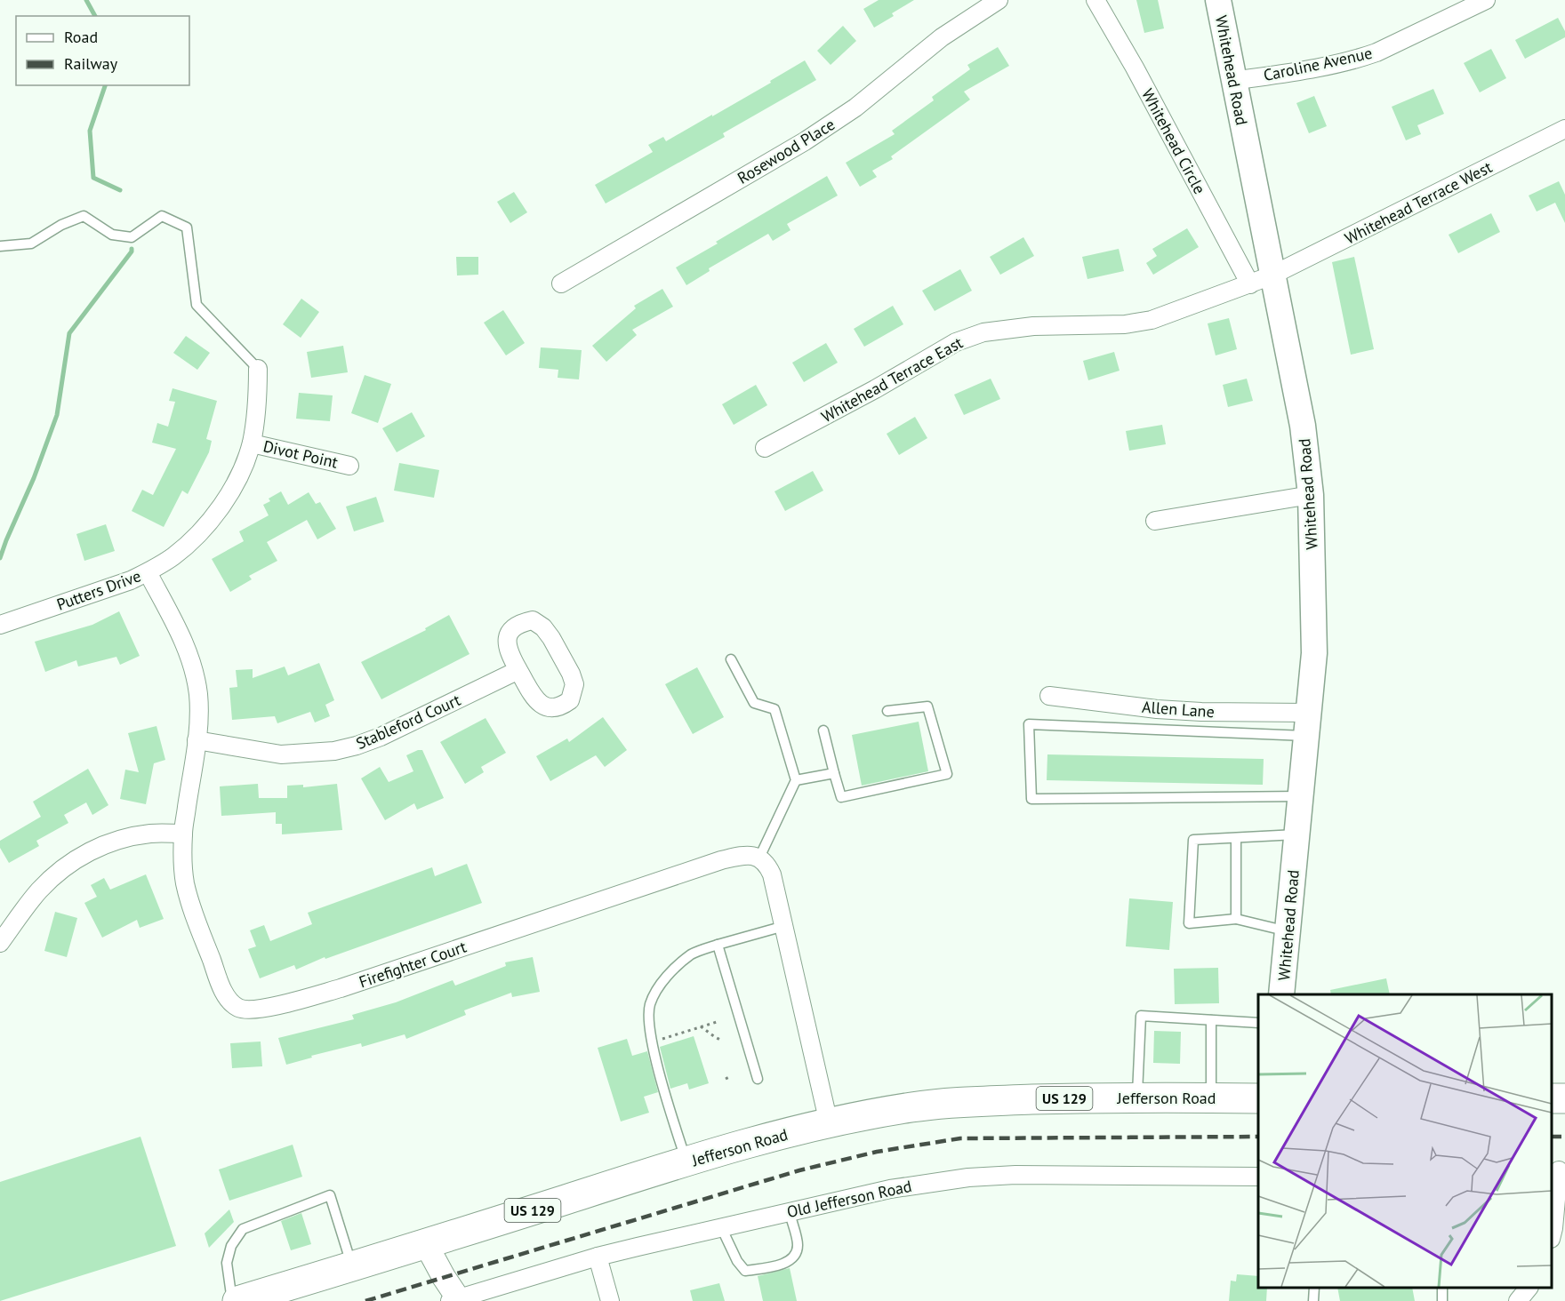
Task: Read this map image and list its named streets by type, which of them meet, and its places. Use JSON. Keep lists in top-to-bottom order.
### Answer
{
  "streets": {
    "highway": ["Jefferson Road", "US 129"],
    "main road": ["Whitehead Road"],
    "street": [
      "Caroline Avenue",
      "Whitehead Circle",
      "Rosewood Place",
      "Whitehead Terrace West",
      "Whitehead Terrace East",
      "Divot Point",
      "Putters Drive",
      "Allen Lane",
      "Stableford Court",
      "Firefighter Court",
      "Old Jefferson Road"
    ]
  },
  "crossings": [
    ["Caroline Avenue", "Whitehead Road"],
    ["Whitehead Road", "Whitehead Circle"],
    ["Whitehead Road", "Whitehead Terrace West"],
    ["Whitehead Road", "Whitehead Terrace East"],
    ["Whitehead Road", "Allen Lane"],
    ["Whitehead Circle", "Whitehead Terrace West"],
    ["Whitehead Circle", "Whitehead Terrace East"],
    ["Whitehead Terrace West", "Whitehead Terrace East"],
    ["Divot Point", "Putters Drive"],
    ["Putters Drive", "Firefighter Court"],
    ["Stableford Court", "Firefighter Court"]
  ],
  "legend": ["Road", "Railway"]
}
